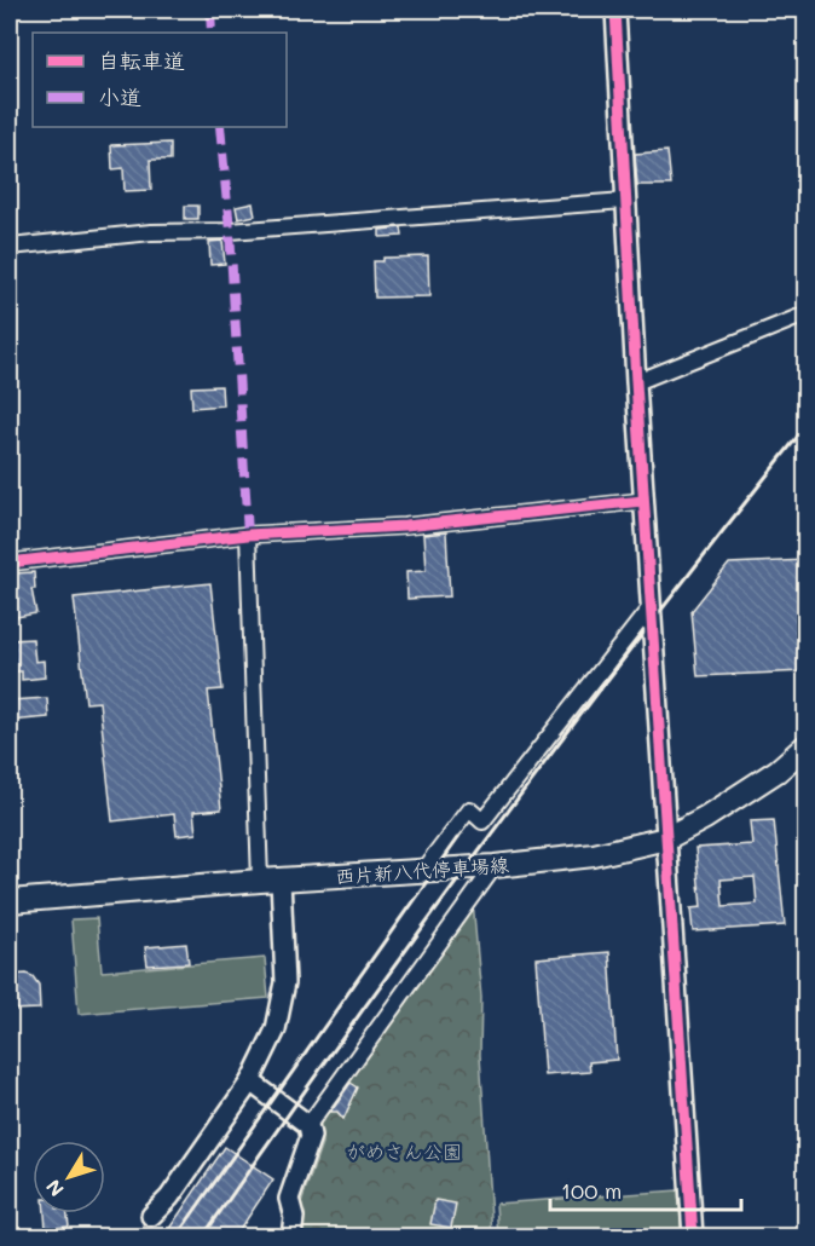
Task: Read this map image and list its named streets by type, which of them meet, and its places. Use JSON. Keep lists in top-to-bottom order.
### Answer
{
  "streets": {
    "main road": ["西片新八代停車場線"]
  },
  "parks": ["がめさん公園"],
  "legend": ["自転車道", "小道"],
  "scale_bar": "100 m",
  "north": "bottom left"
}
